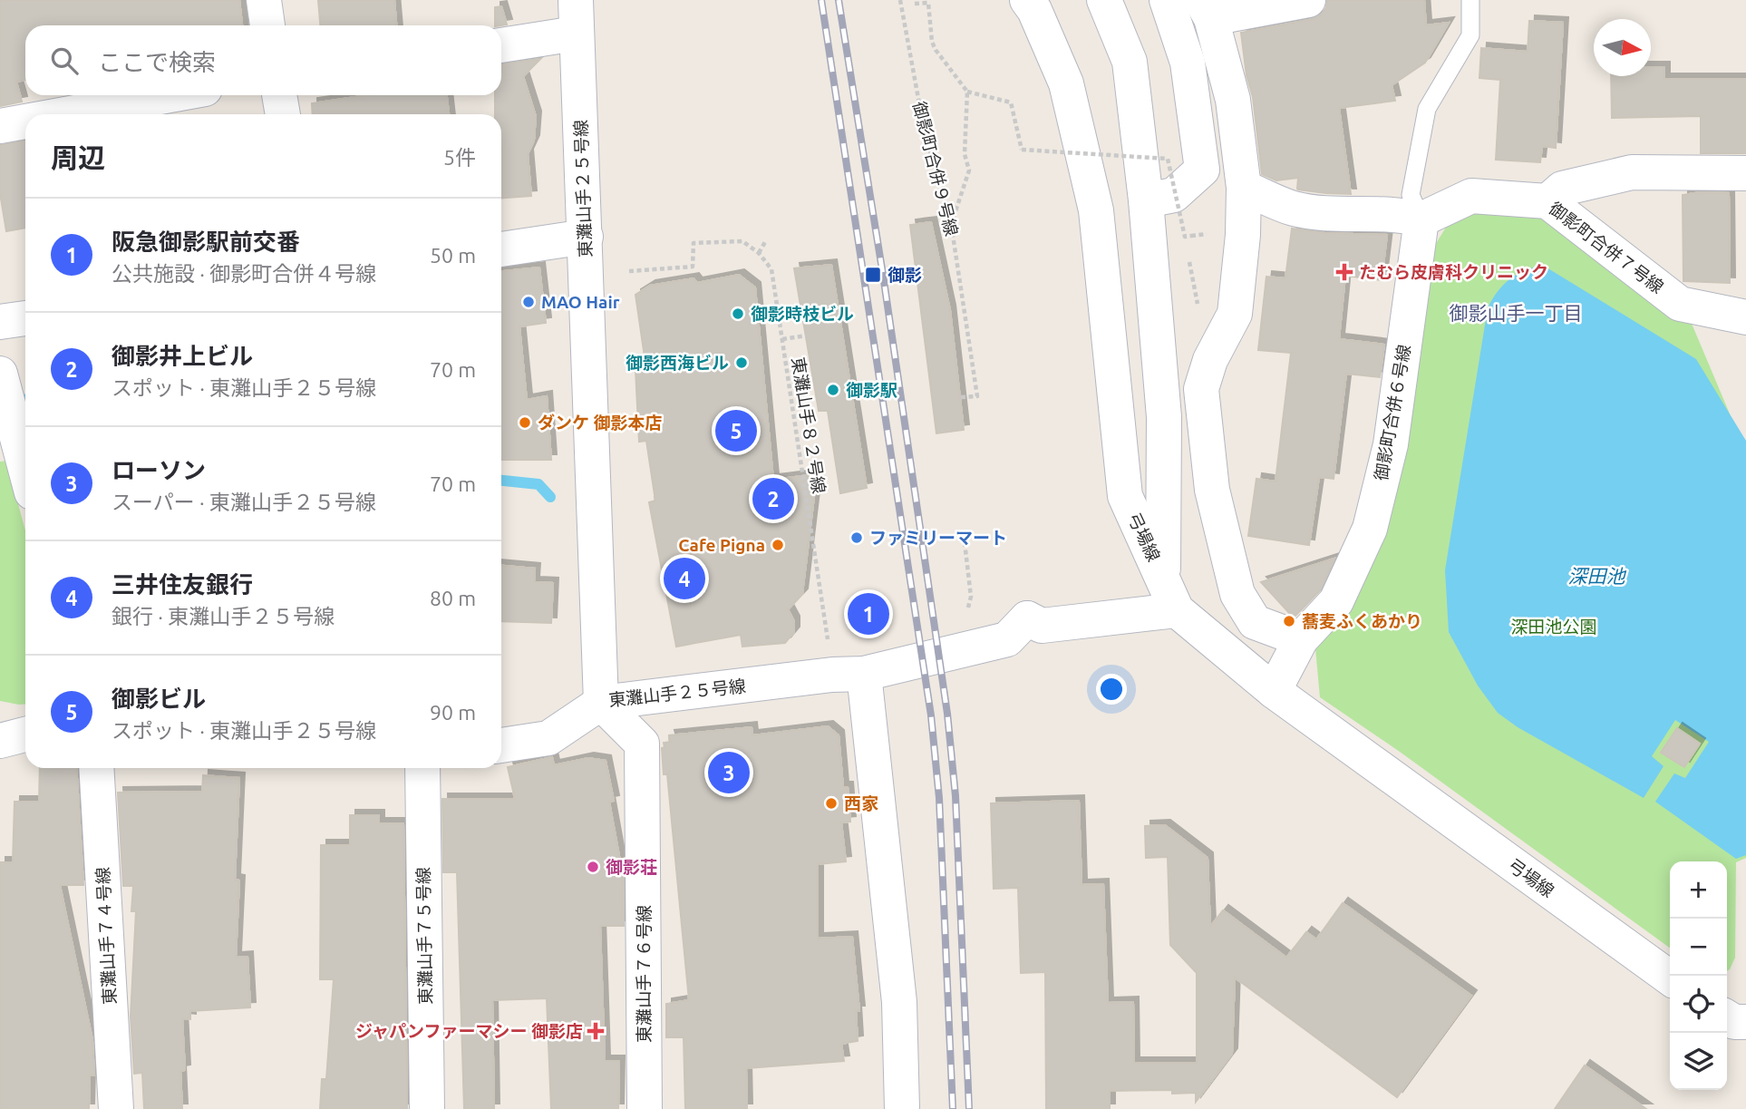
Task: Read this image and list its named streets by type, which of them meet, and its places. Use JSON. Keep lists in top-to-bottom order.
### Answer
{
  "streets": {
    "street": [
      "東灘山手２５号線",
      "御影町合併７号線",
      "御影町合併６号線",
      "弓場線",
      "東灘山手７４号線",
      "東灘山手７５号線",
      "東灘山手７６号線"
    ],
    "path": ["御影町合併９号線", "東灘山手８２号線"]
  },
  "crossings": [
    ["東灘山手２５号線", "東灘山手８２号線"],
    ["東灘山手２５号線", "弓場線"],
    ["東灘山手２５号線", "東灘山手７６号線"],
    ["御影町合併７号線", "御影町合併６号線"],
    ["御影町合併６号線", "弓場線"]
  ],
  "districts": ["御影山手一丁目"],
  "water": ["深田池"],
  "parks": ["深田池公園"],
  "places": {
    "health": ["たむら皮膚科クリニック", "ジャパンファーマシー 御影店"],
    "transit": ["御影"],
    "other": [
      "MAO Hair",
      "御影時枝ビル",
      "御影西海ビル",
      "御影駅",
      "ダンケ 御影本店",
      "ファミリーマート",
      "Cafe Pigna",
      "蕎麦ふくあかり",
      "西家",
      "御影荘"
    ]
  },
  "north": "right",
  "page": {
    "search": "ここで検索",
    "heading": ["周辺", "5件"],
    "list": [
      {
        "mark": "1",
        "name": "阪急御影駅前交番",
        "note": "公共施設 · 御影町合併４号線",
        "value": "50 m"
      },
      {
        "mark": "2",
        "name": "御影井上ビル",
        "note": "スポット · 東灘山手２５号線",
        "value": "70 m"
      },
      {
        "mark": "3",
        "name": "ローソン",
        "note": "スーパー · 東灘山手２５号線",
        "value": "70 m"
      },
      {
        "mark": "4",
        "name": "三井住友銀行",
        "note": "銀行 · 東灘山手２５号線",
        "value": "80 m"
      },
      {
        "mark": "5",
        "name": "御影ビル",
        "note": "スポット · 東灘山手２５号線",
        "value": "90 m"
      }
    ],
    "pins": [
      "5",
      "2",
      "4",
      "1",
      "3"
    ],
    "map_buttons": ["+", "−"]
  }
}
